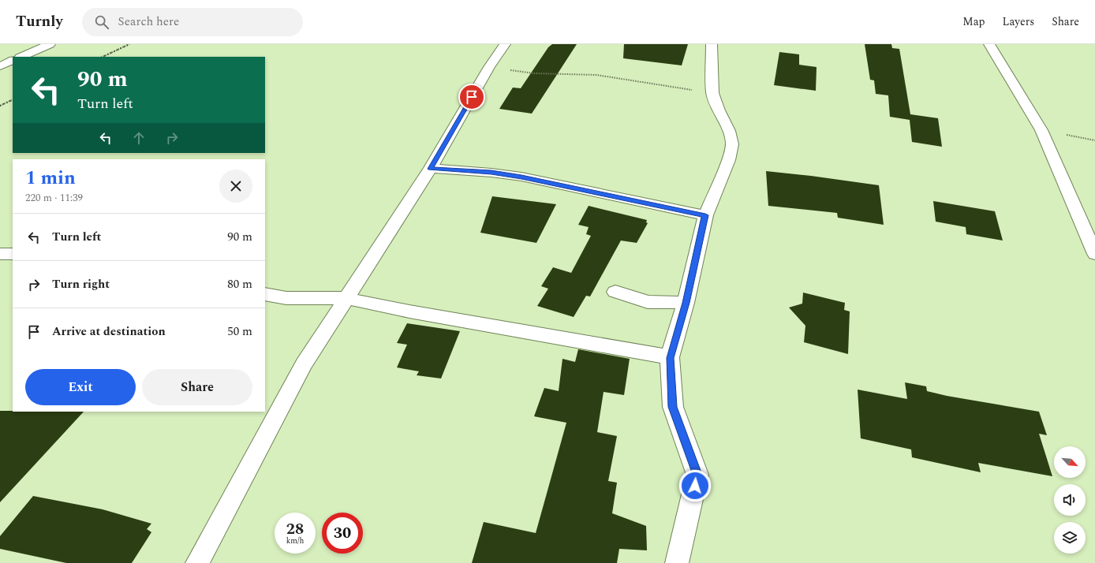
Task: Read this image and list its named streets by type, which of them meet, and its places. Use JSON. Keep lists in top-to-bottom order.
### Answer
{
  "north": "bottom right",
  "page": {
    "header": "Turnly",
    "search": "Search here",
    "nav": ["Map", "Layers", "Share"],
    "turn": ["90 m", "Turn left"],
    "heading": ["1 min", "220 m · 11:39"],
    "list": [
      {
        "name": "Turn left",
        "value": "90 m"
      },
      {
        "name": "Turn right",
        "value": "80 m"
      },
      {
        "name": "Arrive at destination",
        "value": "50 m"
      }
    ],
    "buttons": ["Exit", "Share"],
    "speed": "28 km/h",
    "limit": "30"
  }
}
